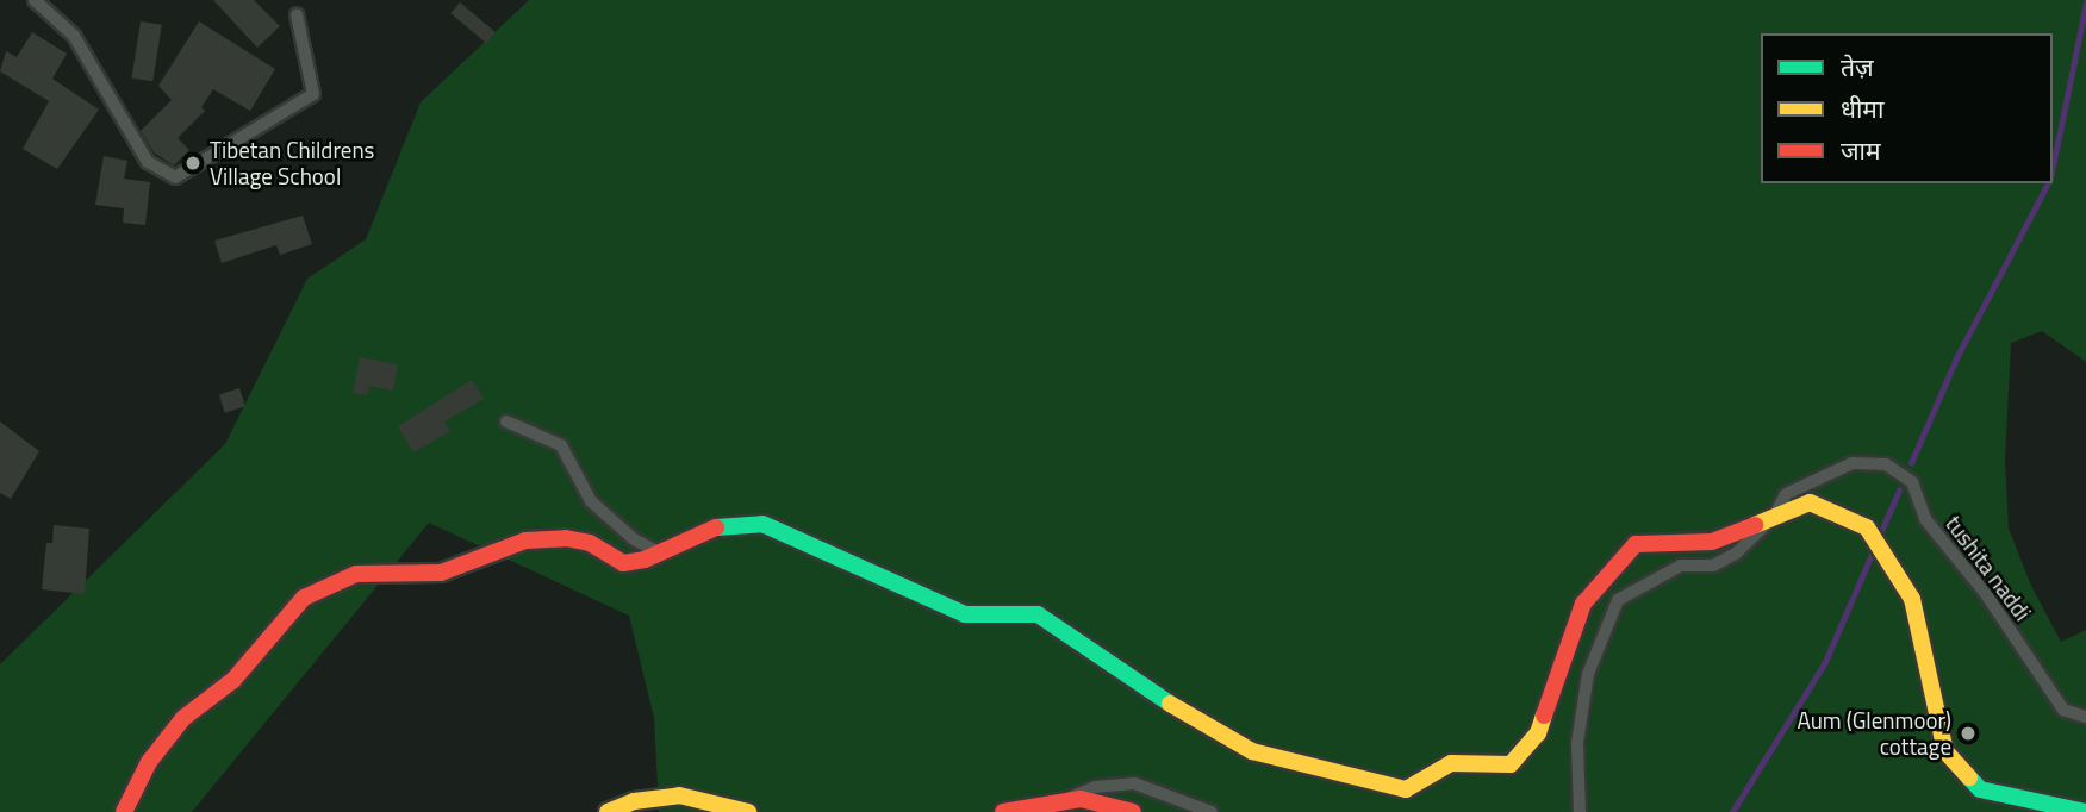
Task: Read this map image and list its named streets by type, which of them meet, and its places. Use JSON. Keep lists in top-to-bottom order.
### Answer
{
  "streets": {
    "street": ["tushita naddi"]
  },
  "places": ["Tibetan Childrens Village School", "Aum (Glenmoor) cottage"],
  "legend": ["तेज़", "धीमा", "जाम"]
}
